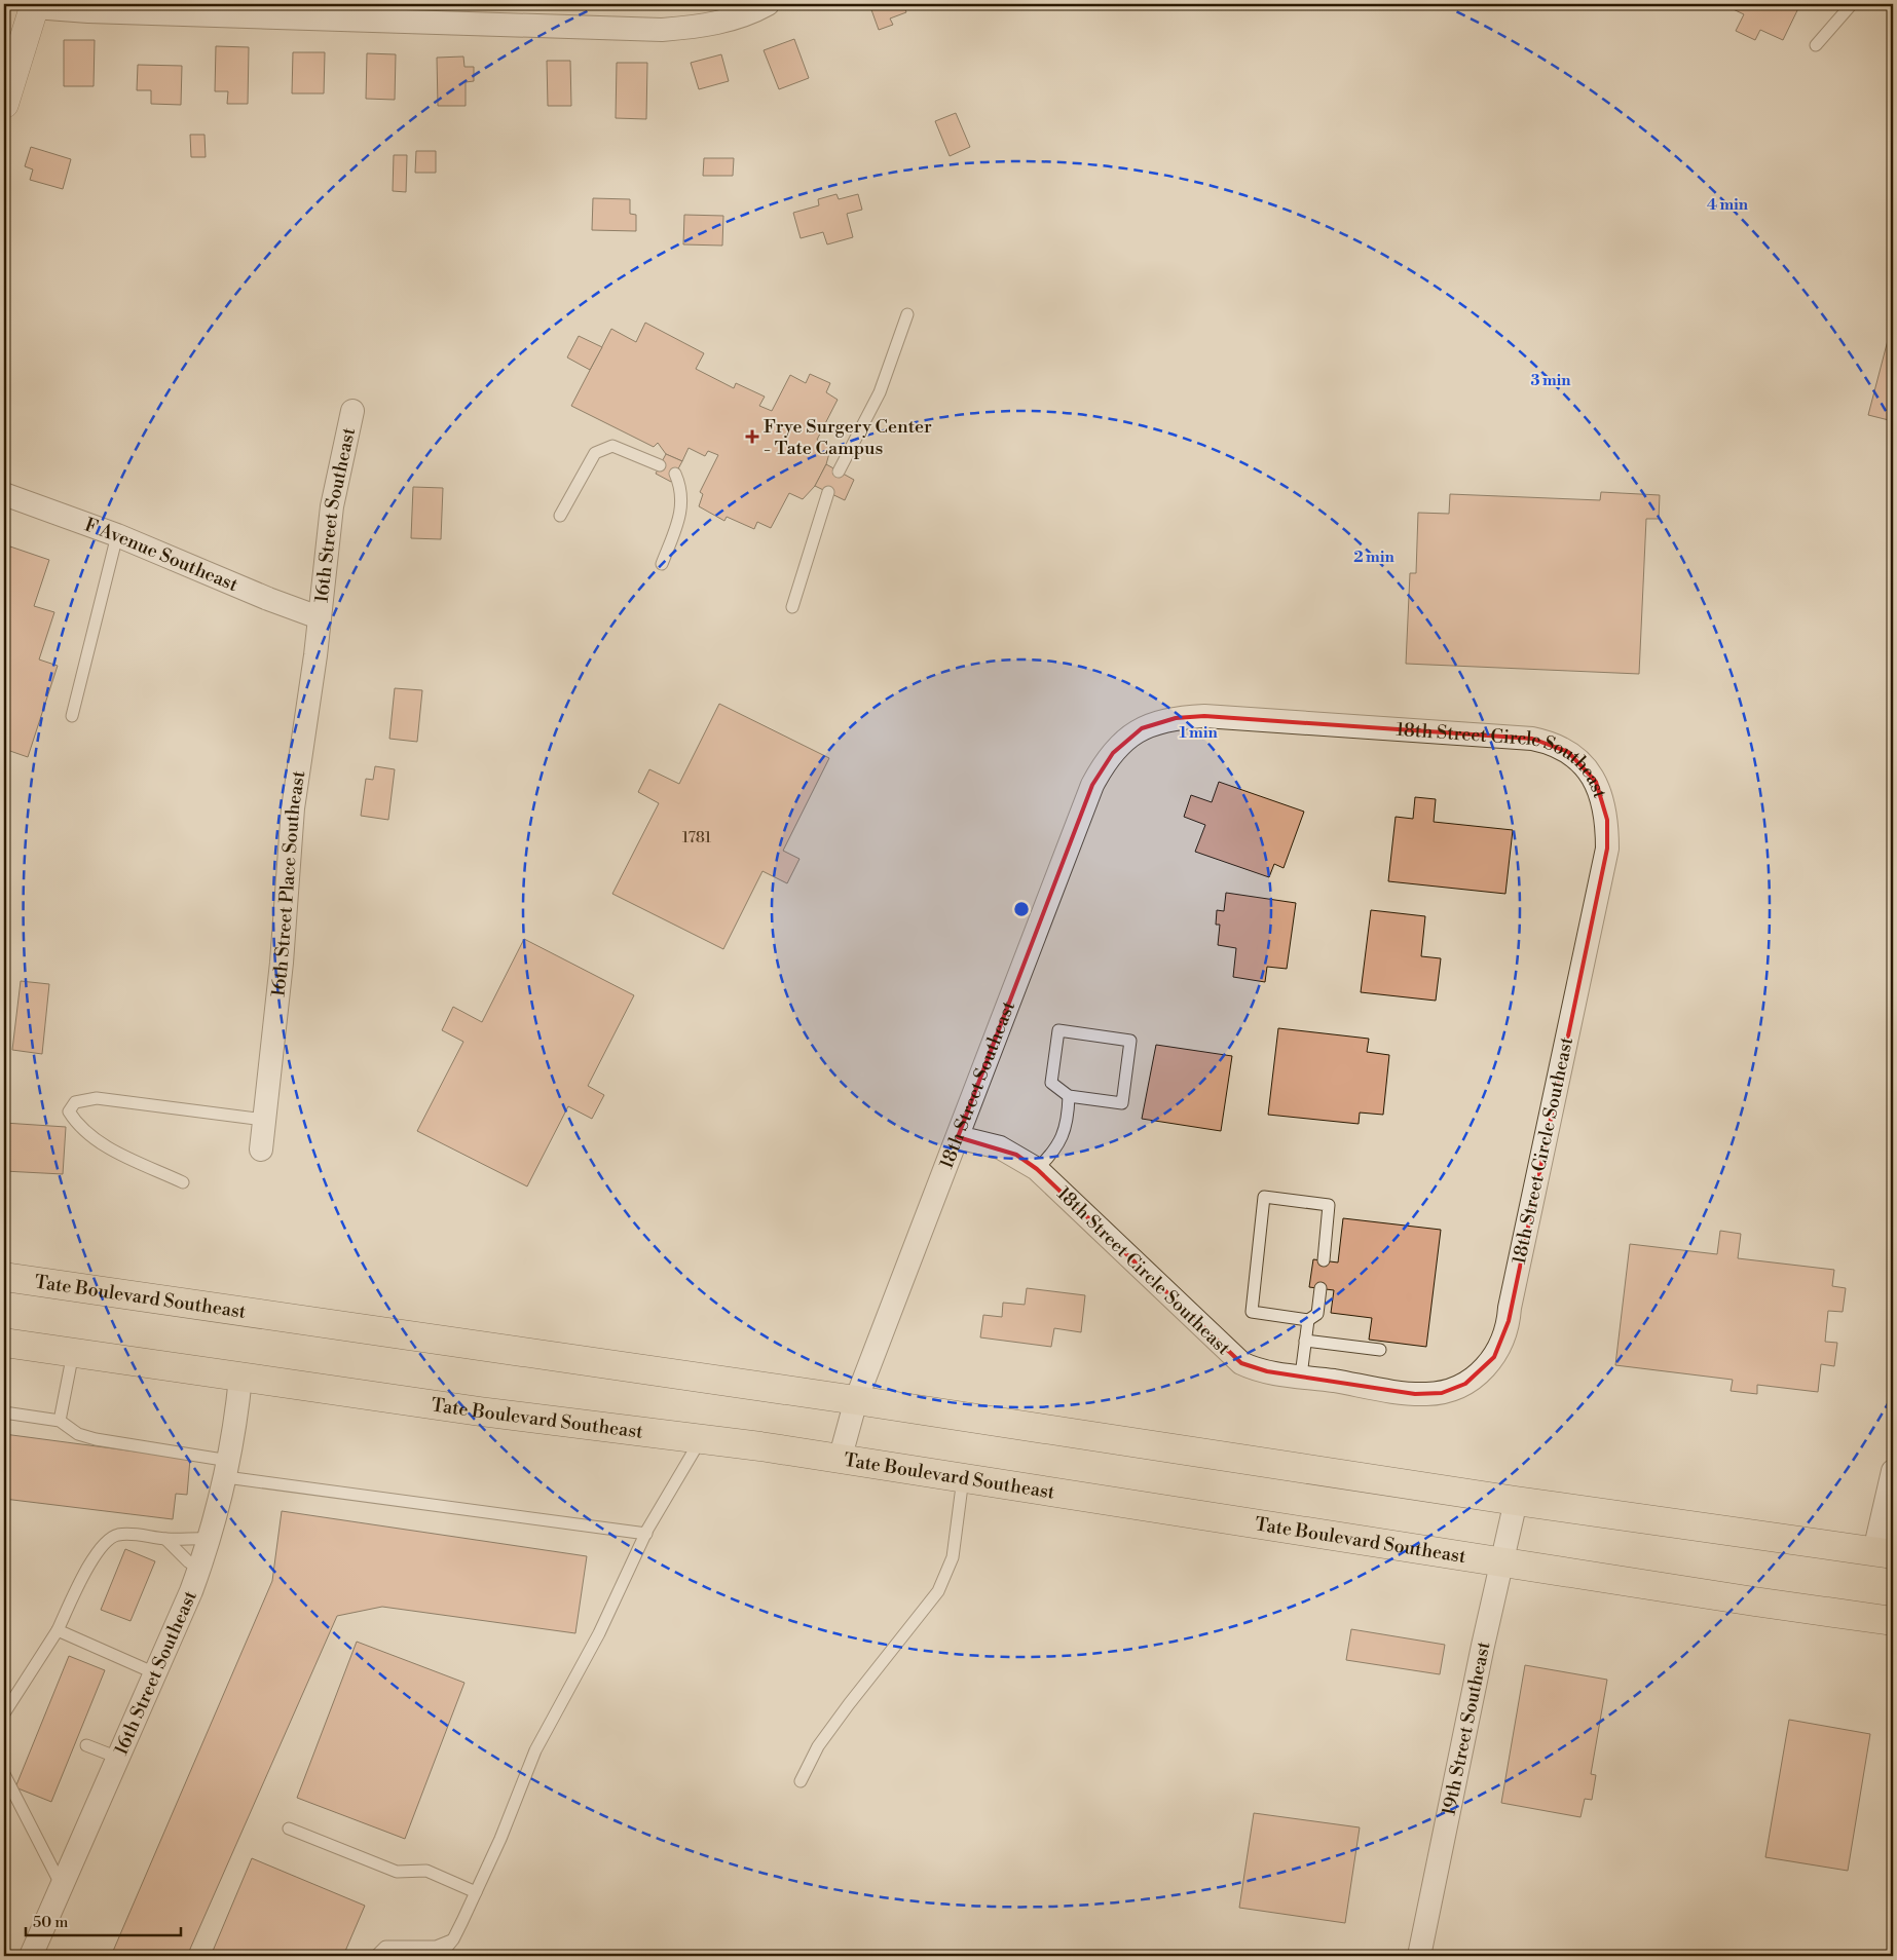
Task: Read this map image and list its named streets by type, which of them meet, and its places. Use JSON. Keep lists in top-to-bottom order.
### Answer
{
  "streets": {
    "main road": ["Tate Boulevard Southeast"],
    "street": [
      "16th Street Southeast",
      "F Avenue Southeast",
      "18th Street Circle Southeast",
      "16th Street Place Southeast",
      "18th Street Southeast",
      "19th Street Southeast"
    ]
  },
  "crossings": [
    ["16th Street Southeast", "F Avenue Southeast"],
    ["16th Street Southeast", "16th Street Place Southeast"],
    ["16th Street Southeast", "Tate Boulevard Southeast"],
    ["F Avenue Southeast", "16th Street Place Southeast"],
    ["18th Street Circle Southeast", "18th Street Southeast"],
    ["18th Street Southeast", "Tate Boulevard Southeast"],
    ["Tate Boulevard Southeast", "19th Street Southeast"]
  ],
  "places": {
    "health": ["Frye Surgery Center - Tate Campus"]
  },
  "house_numbers": ["1781"],
  "scale_bar": "50 m",
  "rings": [
    "4 min",
    "3 min",
    "2 min",
    "1 min"
  ]
}
